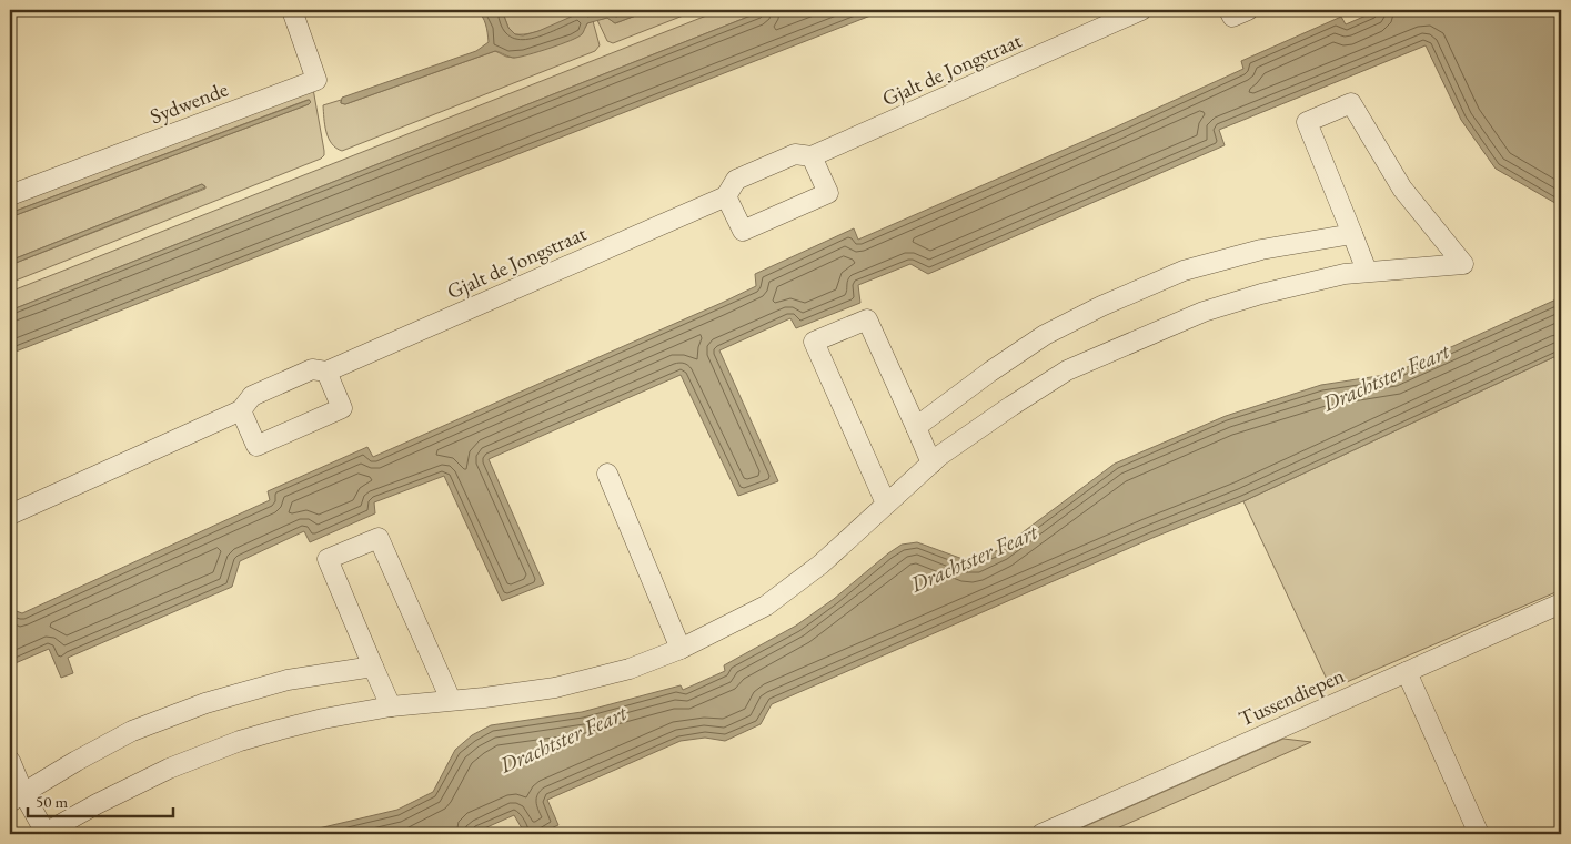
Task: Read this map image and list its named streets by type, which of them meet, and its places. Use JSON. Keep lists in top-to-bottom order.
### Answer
{
  "streets": {
    "street": ["Gjalt de Jongstraat", "Sydwende", "Tussendiepen"]
  },
  "water": ["Drachtster Feart"],
  "scale_bar": "50 m"
}
